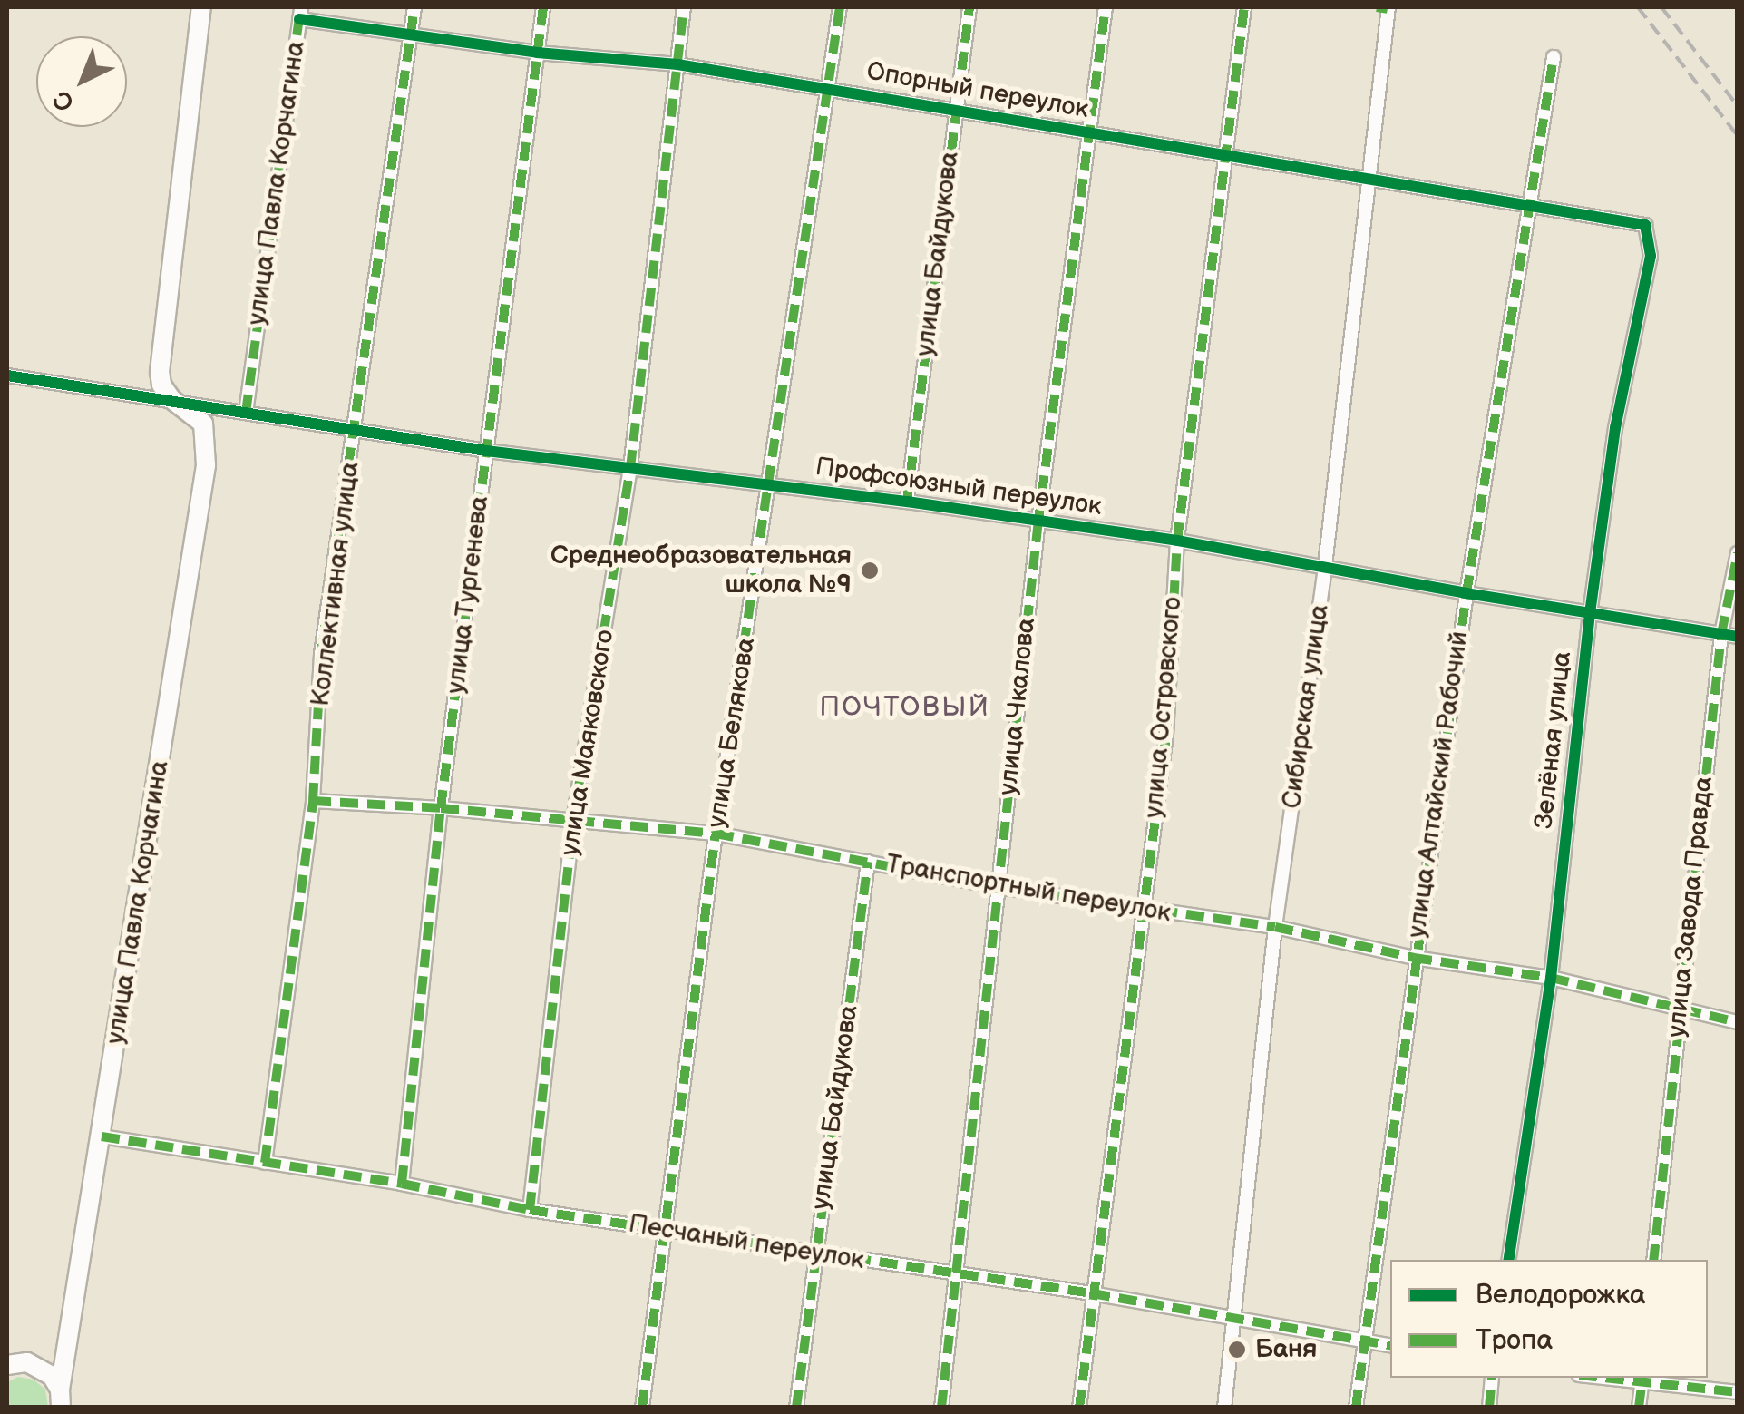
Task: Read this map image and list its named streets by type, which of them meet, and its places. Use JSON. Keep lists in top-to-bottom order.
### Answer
{
  "streets": {
    "street": [
      "Опорный переулок",
      "улица Павла Корчагина",
      "улица Байдукова",
      "Профсоюзный переулок",
      "Коллективная улица",
      "улица Тургенева",
      "улица Чкалова",
      "Сибирская улица",
      "улица Островского",
      "улица Белякова",
      "Зелёная улица",
      "улица Маяковского",
      "улица Алтайский Рабочий",
      "Транспортный переулок",
      "улица Завода Правда",
      "Песчаный переулок"
    ]
  },
  "crossings": [
    ["Опорный переулок", "улица Павла Корчагина"],
    ["Опорный переулок", "улица Байдукова"],
    ["Опорный переулок", "Коллективная улица"],
    ["Опорный переулок", "улица Тургенева"],
    ["Опорный переулок", "улица Чкалова"],
    ["Опорный переулок", "Сибирская улица"],
    ["Опорный переулок", "улица Островского"],
    ["Опорный переулок", "улица Белякова"],
    ["Опорный переулок", "Зелёная улица"],
    ["Опорный переулок", "улица Маяковского"],
    ["Опорный переулок", "улица Алтайский Рабочий"],
    ["улица Павла Корчагина", "Профсоюзный переулок"],
    ["улица Павла Корчагина", "Песчаный переулок"],
    ["улица Байдукова", "Профсоюзный переулок"],
    ["улица Байдукова", "Транспортный переулок"],
    ["улица Байдукова", "Песчаный переулок"],
    ["Профсоюзный переулок", "Коллективная улица"],
    ["Профсоюзный переулок", "улица Тургенева"],
    ["Профсоюзный переулок", "улица Чкалова"],
    ["Профсоюзный переулок", "Сибирская улица"],
    ["Профсоюзный переулок", "улица Островского"],
    ["Профсоюзный переулок", "улица Белякова"],
    ["Профсоюзный переулок", "Зелёная улица"],
    ["Профсоюзный переулок", "улица Маяковского"],
    ["Профсоюзный переулок", "улица Алтайский Рабочий"],
    ["Профсоюзный переулок", "улица Завода Правда"],
    ["Коллективная улица", "Транспортный переулок"],
    ["Коллективная улица", "Песчаный переулок"],
    ["улица Тургенева", "Транспортный переулок"],
    ["улица Тургенева", "Песчаный переулок"],
    ["улица Чкалова", "Транспортный переулок"],
    ["улица Чкалова", "Песчаный переулок"],
    ["Сибирская улица", "Транспортный переулок"],
    ["Сибирская улица", "Песчаный переулок"],
    ["улица Островского", "Транспортный переулок"],
    ["улица Островского", "Песчаный переулок"],
    ["улица Белякова", "Транспортный переулок"],
    ["улица Белякова", "Песчаный переулок"],
    ["Зелёная улица", "Транспортный переулок"],
    ["улица Маяковского", "Транспортный переулок"],
    ["улица Маяковского", "Песчаный переулок"],
    ["улица Алтайский Рабочий", "Транспортный переулок"],
    ["улица Алтайский Рабочий", "Песчаный переулок"],
    ["Транспортный переулок", "улица Завода Правда"]
  ],
  "districts": ["ПОЧТОВЫЙ"],
  "places": ["Среднеобразовательная школа №9", "Баня"],
  "legend": ["Велодорожка", "Тропа"],
  "north": "bottom left"
}
